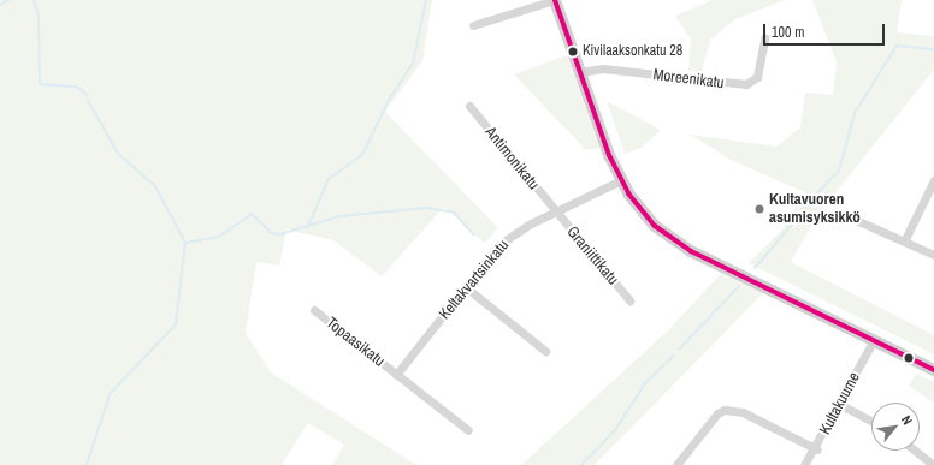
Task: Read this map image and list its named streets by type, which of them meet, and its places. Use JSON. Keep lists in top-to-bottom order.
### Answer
{
  "streets": {
    "street": [
      "Moreenikatu",
      "Antimonikatu",
      "Graniittikatu",
      "Keltakvartsinkatu",
      "Topaasikatu",
      "Kultakuume"
    ]
  },
  "crossings": [
    ["Antimonikatu", "Graniittikatu"],
    ["Antimonikatu", "Keltakvartsinkatu"],
    ["Graniittikatu", "Keltakvartsinkatu"],
    ["Keltakvartsinkatu", "Topaasikatu"]
  ],
  "places": ["Kivilaaksonkatu 28", "Kultavuoren asumisyksikkö"],
  "scale_bar": "100 m",
  "north": "top right"
}
